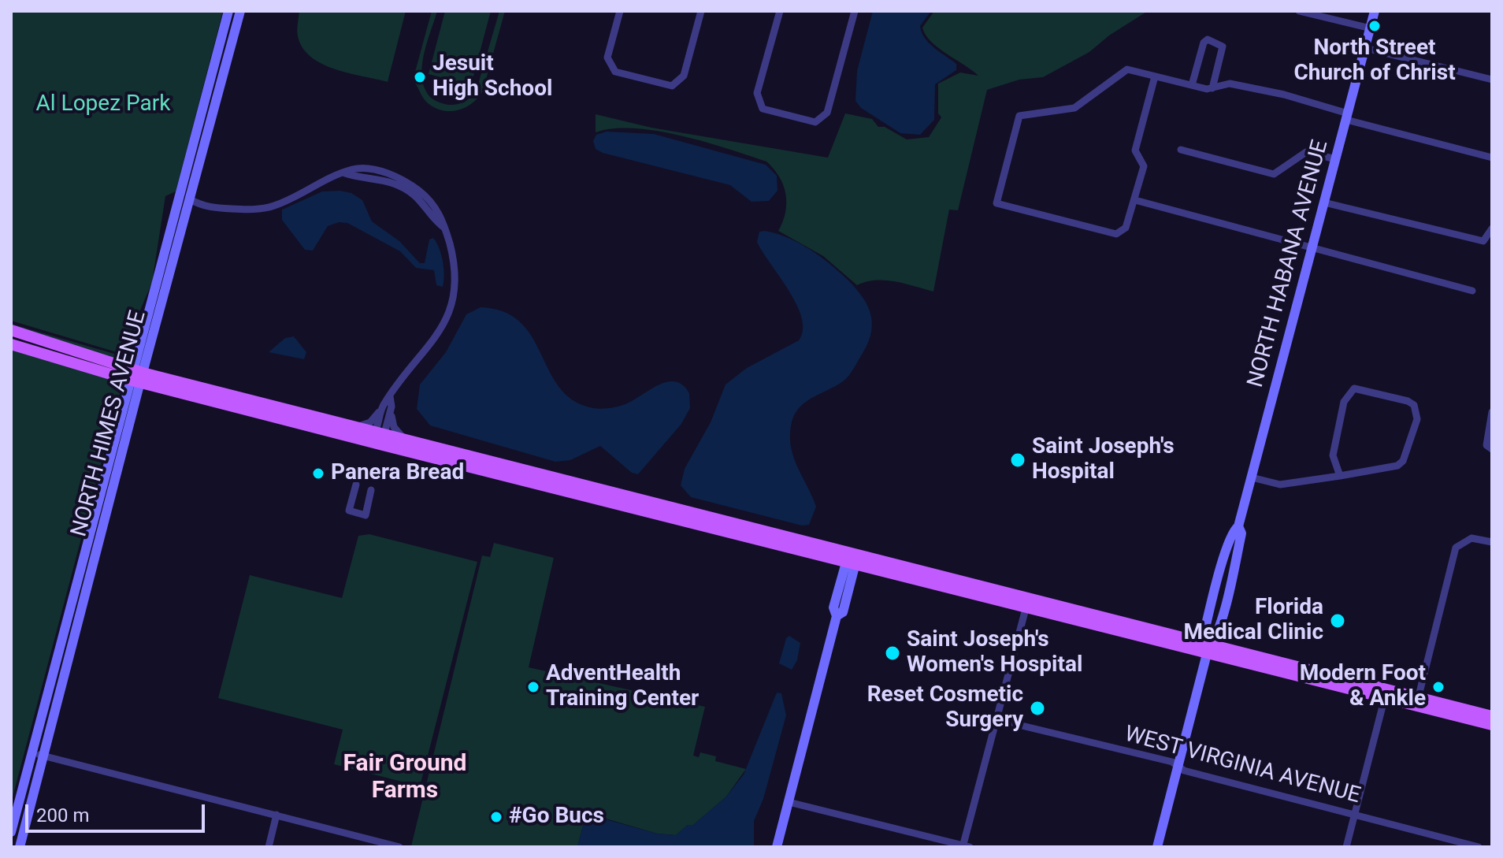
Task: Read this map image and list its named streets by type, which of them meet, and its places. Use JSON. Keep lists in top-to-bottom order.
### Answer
{
  "streets": {
    "street": ["NORTH HABANA AVENUE", "NORTH HIMES AVENUE", "WEST VIRGINIA AVENUE"]
  },
  "crossings": [
    ["NORTH HABANA AVENUE", "WEST VIRGINIA AVENUE"]
  ],
  "districts": ["Fair Ground Farms"],
  "parks": ["Al Lopez Park"],
  "places": [
    "North Street Church of Christ",
    "Jesuit High School",
    "Saint Joseph's Hospital",
    "Panera Bread",
    "Florida Medical Clinic",
    "Saint Joseph's Women's Hospital",
    "AdventHealth Training Center",
    "Modern Foot & Ankle",
    "Reset Cosmetic Surgery",
    "#Go Bucs"
  ],
  "scale_bar": "200 m"
}
